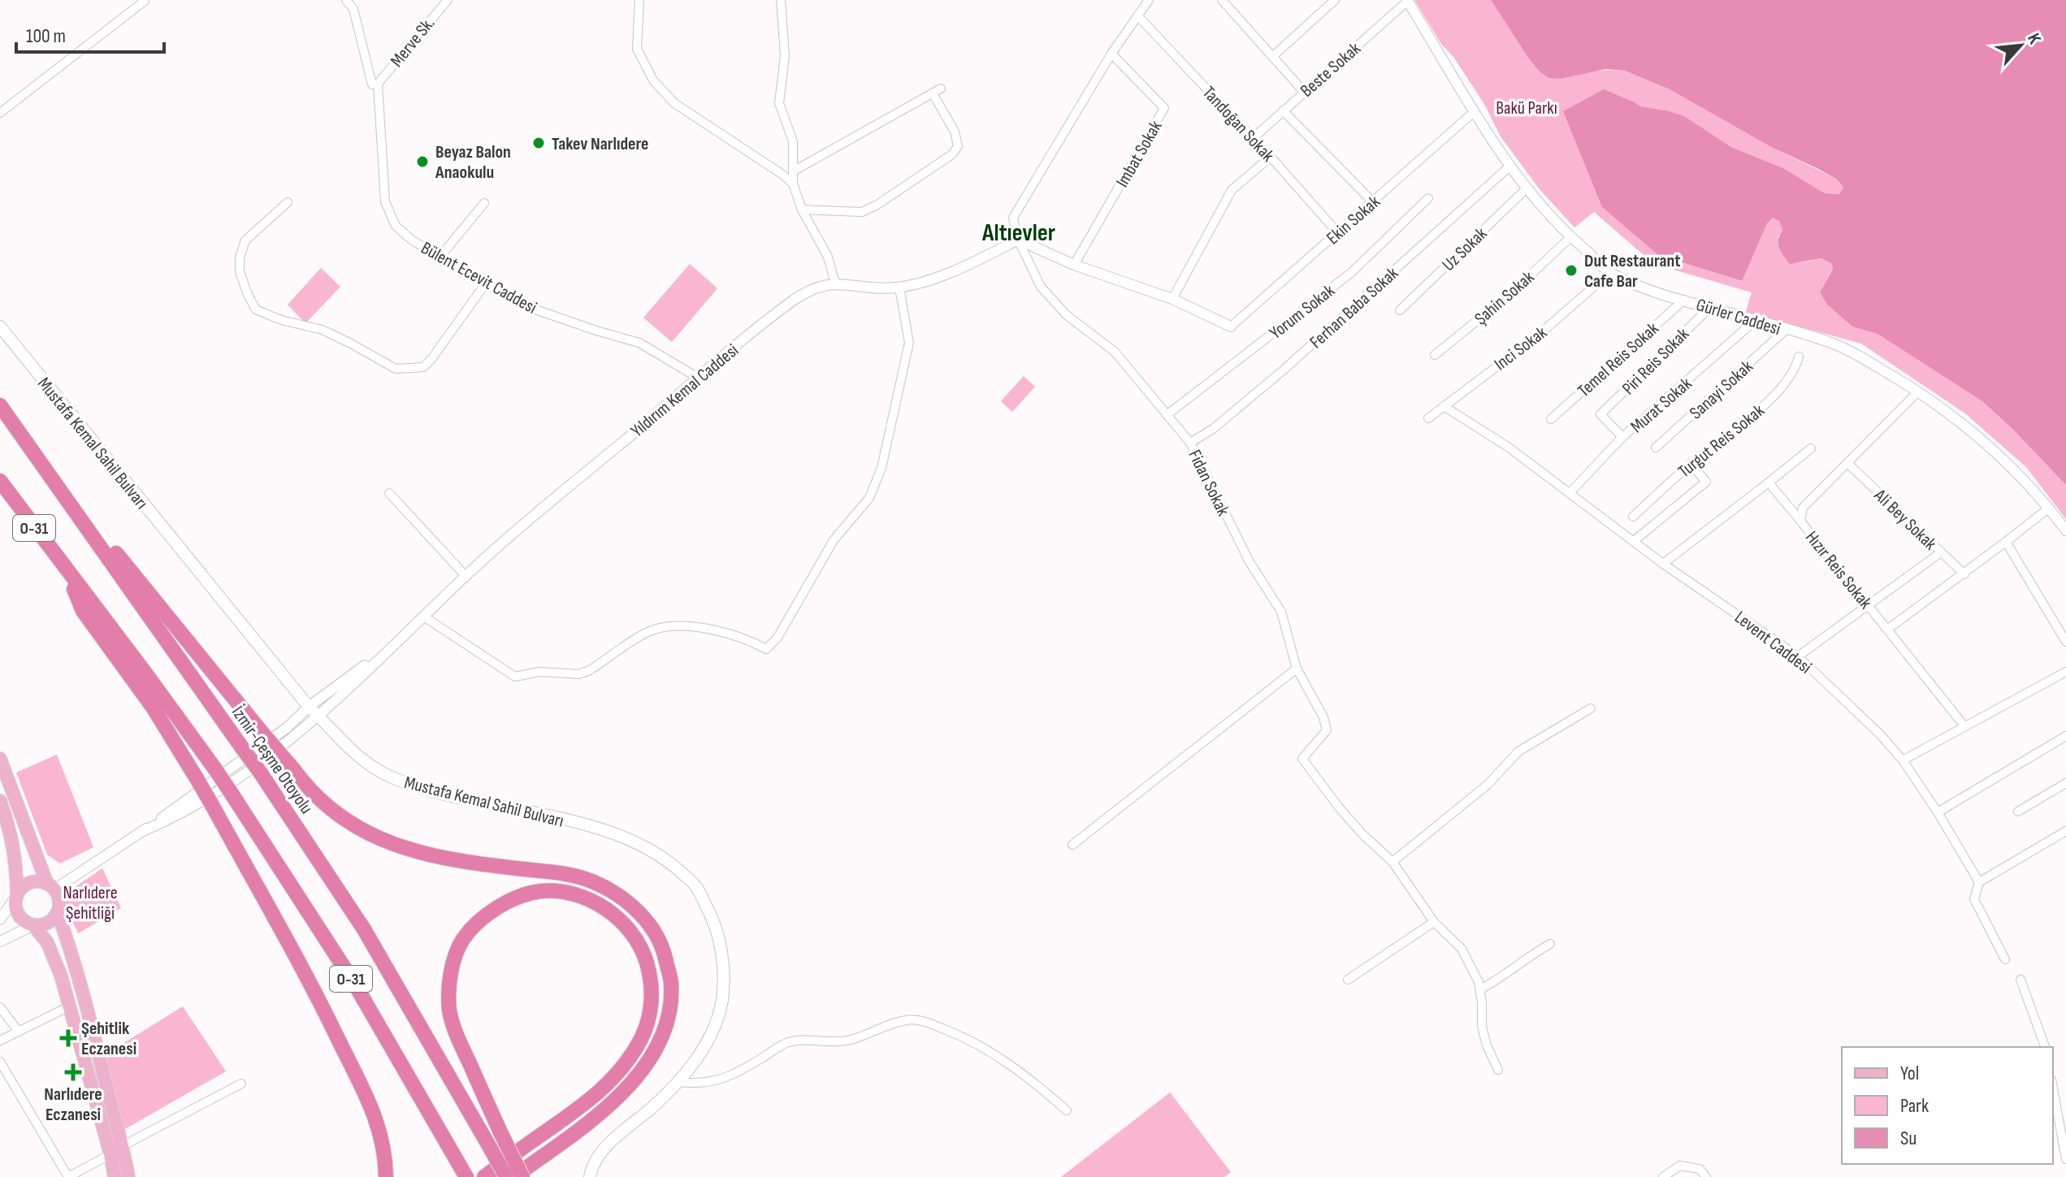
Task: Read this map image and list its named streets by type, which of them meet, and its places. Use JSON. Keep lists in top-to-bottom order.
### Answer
{
  "streets": {
    "highway": ["O-31", "İzmir-Çeşme Otoyolu"],
    "main road": ["Mustafa Kemal Sahil Bulvarı"],
    "street": [
      "Merve Sk.",
      "Beste Sokak",
      "Tandoğan Sokak",
      "Imbat Sokak",
      "Ekin Sokak",
      "Uz Sokak",
      "Bülent Ecevit Caddesi",
      "Şahin Sokak",
      "Ferhan Baba Sokak",
      "Yorum Sokak",
      "Gürler Caddesi",
      "Inci Sokak",
      "Temel Reis Sokak",
      "Piri Reis Sokak",
      "Sanayi Sokak",
      "Yıldırım Kemal Caddesi",
      "Murat Sokak",
      "Turgut Reis Sokak",
      "Fidan Sokak",
      "Ali Bey Sokak",
      "Hızır Reis Sokak",
      "Levent Caddesi"
    ]
  },
  "crossings": [
    ["Merve Sk.", "Bülent Ecevit Caddesi"],
    ["Beste Sokak", "Tandoğan Sokak"],
    ["Beste Sokak", "Gürler Caddesi"],
    ["Tandoğan Sokak", "Ekin Sokak"],
    ["Ekin Sokak", "Gürler Caddesi"],
    ["Uz Sokak", "Gürler Caddesi"],
    ["Bülent Ecevit Caddesi", "Yıldırım Kemal Caddesi"],
    ["Şahin Sokak", "Gürler Caddesi"],
    ["Ferhan Baba Sokak", "Gürler Caddesi"],
    ["Ferhan Baba Sokak", "Fidan Sokak"],
    ["Yorum Sokak", "Fidan Sokak"],
    ["Gürler Caddesi", "Inci Sokak"],
    ["Gürler Caddesi", "Temel Reis Sokak"],
    ["Gürler Caddesi", "Piri Reis Sokak"],
    ["Gürler Caddesi", "Sanayi Sokak"],
    ["Gürler Caddesi", "Murat Sokak"],
    ["Gürler Caddesi", "Hızır Reis Sokak"],
    ["Inci Sokak", "Levent Caddesi"],
    ["Piri Reis Sokak", "Murat Sokak"],
    ["Yıldırım Kemal Caddesi", "Mustafa Kemal Sahil Bulvarı"],
    ["Yıldırım Kemal Caddesi", "Fidan Sokak"],
    ["Murat Sokak", "Levent Caddesi"],
    ["Ali Bey Sokak", "Hızır Reis Sokak"]
  ],
  "districts": ["Altıevler"],
  "parks": ["Bakü Parkı", "Narlıdere Şehitliği"],
  "places": {
    "other": ["Takev Narlıdere", "Beyaz Balon Anaokulu", "Dut Restaurant Cafe Bar"],
    "health": ["Şehitlik Eczanesi", "Narlıdere Eczanesi"]
  },
  "legend": ["Yol", "Park", "Su"],
  "scale_bar": "100 m",
  "north": "top right"
}
